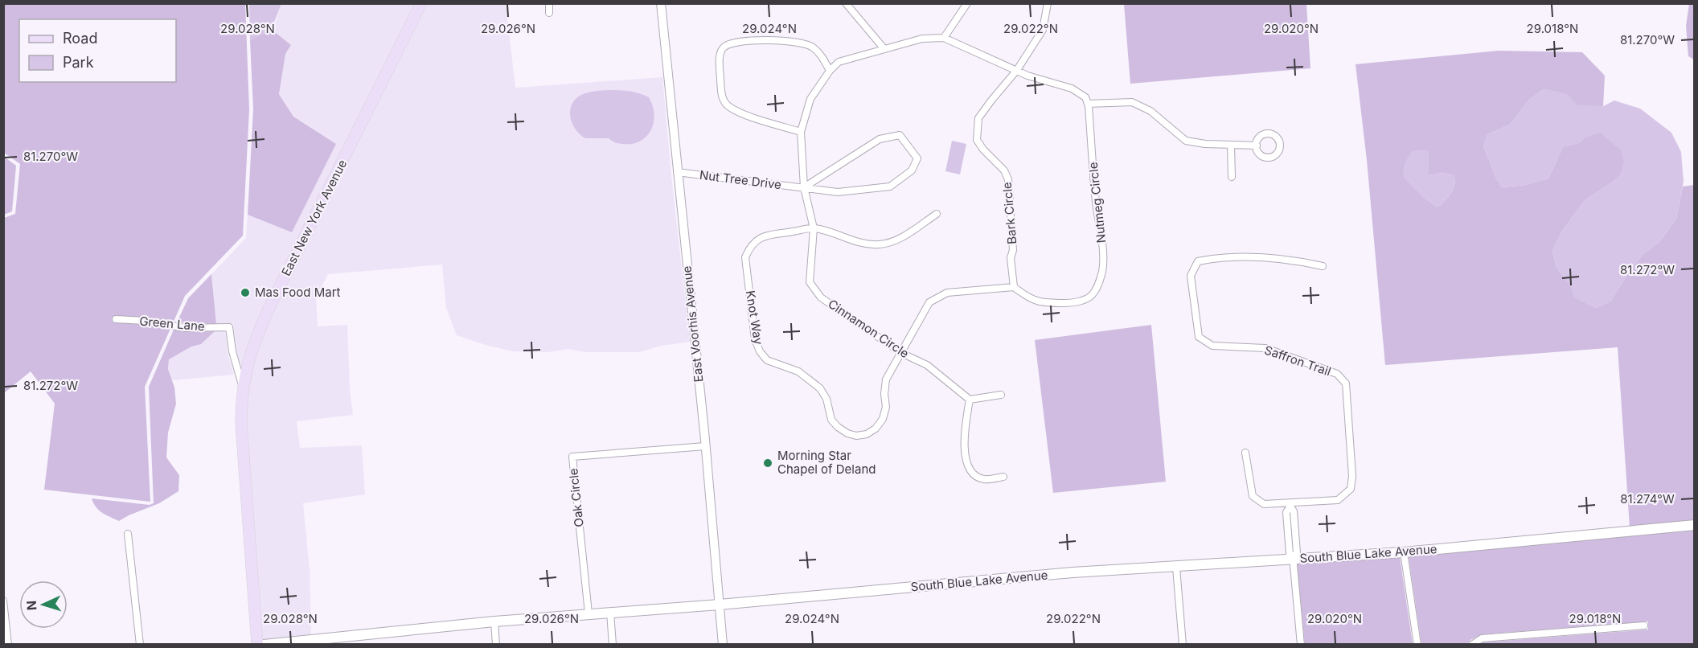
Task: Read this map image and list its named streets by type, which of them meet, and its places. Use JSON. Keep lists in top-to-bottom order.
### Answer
{
  "streets": {
    "main road": ["East New York Avenue", "South Blue Lake Avenue"],
    "street": [
      "Nut Tree Drive",
      "Nutmeg Circle",
      "Bark Circle",
      "Knot Way",
      "Green Lane",
      "East Voorhis Avenue",
      "Cinnamon Circle",
      "Saffron Trail",
      "Oak Circle"
    ]
  },
  "crossings": [
    ["Nut Tree Drive", "East Voorhis Avenue"],
    ["Nut Tree Drive", "Cinnamon Circle"],
    ["Nutmeg Circle", "Bark Circle"],
    ["East New York Avenue", "Green Lane"],
    ["Knot Way", "Cinnamon Circle"],
    ["East Voorhis Avenue", "Oak Circle"],
    ["East Voorhis Avenue", "South Blue Lake Avenue"],
    ["Oak Circle", "South Blue Lake Avenue"]
  ],
  "places": ["Mas Food Mart", "Morning Star Chapel of Deland"],
  "legend": ["Road", "Park"],
  "north": "left",
  "coordinates": [
    "29.028°N",
    "29.026°N",
    "29.024°N",
    "29.022°N",
    "29.020°N",
    "29.018°N",
    "81.270°W",
    "81.272°W",
    "81.274°W"
  ]
}
